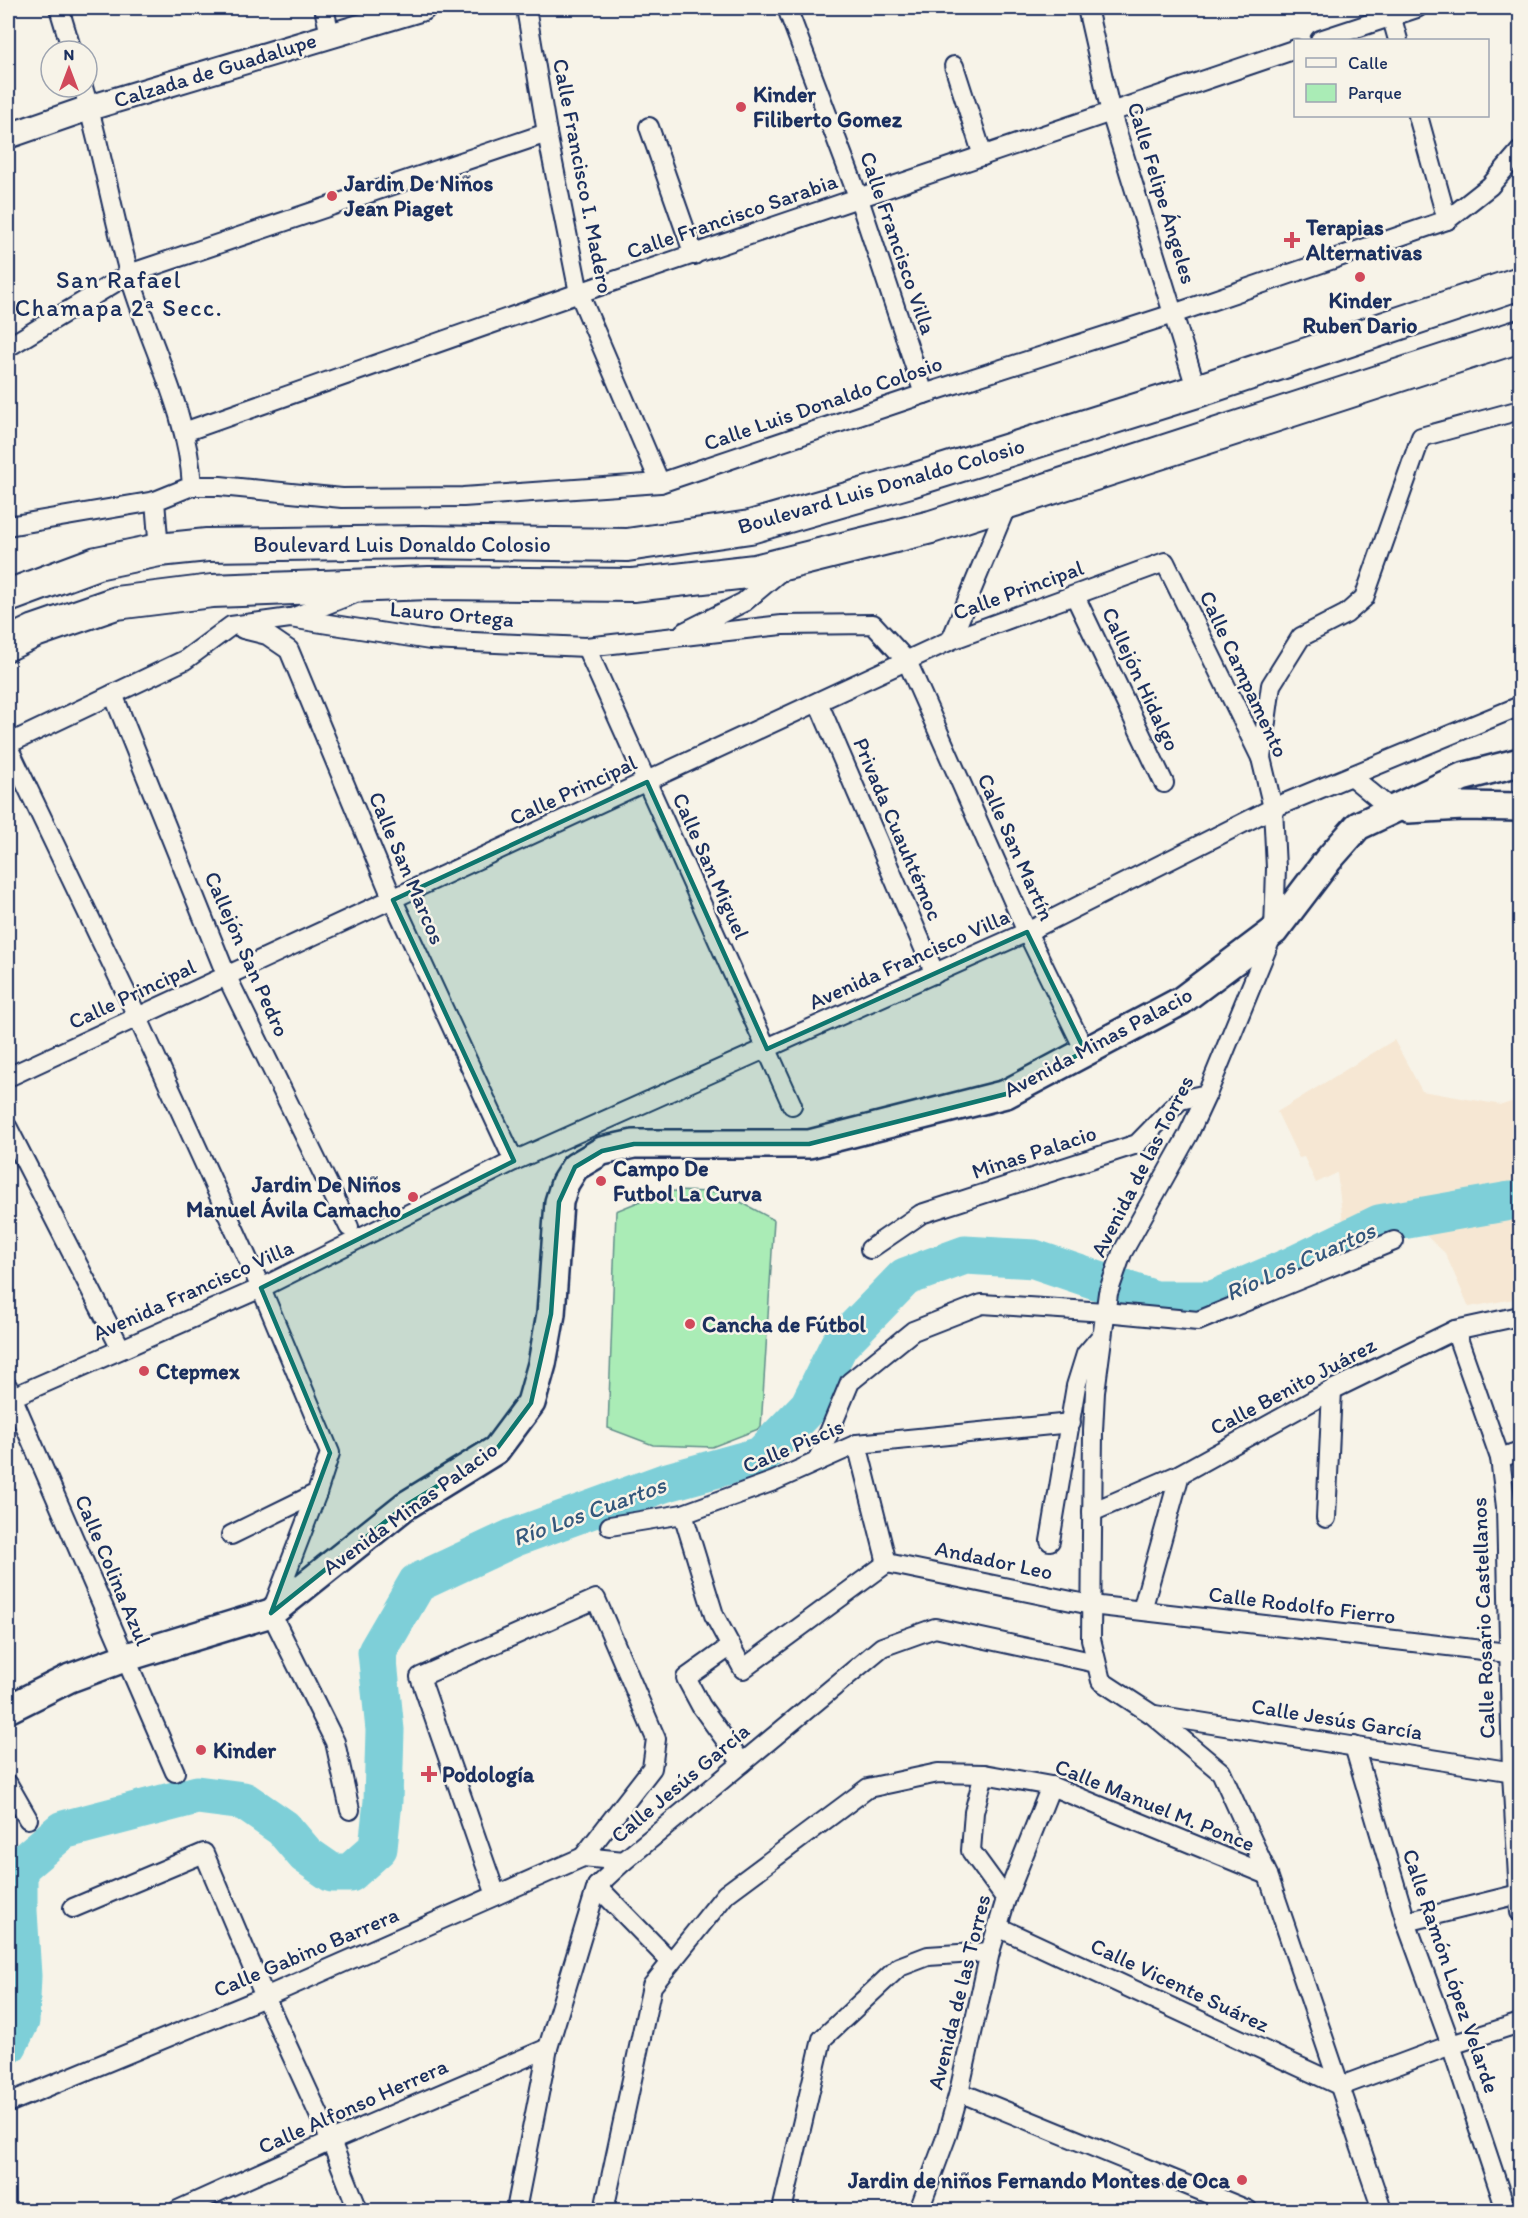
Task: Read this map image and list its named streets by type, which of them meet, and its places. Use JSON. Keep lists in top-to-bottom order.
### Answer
{
  "streets": {
    "highway": ["Boulevard Luis Donaldo Colosio"],
    "main road": ["Avenida Minas Palacio"],
    "street": [
      "Calzada de Guadalupe",
      "Calle Francisco I. Madero",
      "Calle Felipe Ángeles",
      "Calle Francisco Sarabia",
      "Calle Francisco Villa",
      "Calle Luis Donaldo Colosio",
      "Calle Principal",
      "Lauro Ortega",
      "Calle Campamento",
      "Callejón Hidalgo",
      "Privada Cuauhtémoc",
      "Calle San Martín",
      "Calle San Miguel",
      "Calle San Marcos",
      "Callejón San Pedro",
      "Avenida Francisco Villa",
      "Minas Palacio",
      "Avenida de las Torres",
      "Calle Benito Juárez",
      "Calle Piscis",
      "Andador Leo",
      "Calle Colina Azul",
      "Calle Rodolfo Fierro",
      "Calle Rosario Castellanos",
      "Calle Jesús García",
      "Calle Manuel M. Ponce",
      "Calle Gabino Barrera",
      "Calle Ramón López Velarde",
      "Calle Vicente Suárez",
      "Calle Alfonso Herrera"
    ]
  },
  "crossings": [
    ["Calle Francisco I. Madero", "Calle Francisco Sarabia"],
    ["Calle Francisco I. Madero", "Calle Luis Donaldo Colosio"],
    ["Calle Felipe Ángeles", "Calle Francisco Sarabia"],
    ["Calle Felipe Ángeles", "Calle Luis Donaldo Colosio"],
    ["Calle Felipe Ángeles", "Boulevard Luis Donaldo Colosio"],
    ["Calle Francisco Sarabia", "Calle Francisco Villa"],
    ["Calle Francisco Villa", "Calle Luis Donaldo Colosio"],
    ["Calle Principal", "Lauro Ortega"],
    ["Calle Principal", "Calle Campamento"],
    ["Calle Principal", "Callejón Hidalgo"],
    ["Calle Principal", "Privada Cuauhtémoc"],
    ["Calle Principal", "Calle San Martín"],
    ["Calle Principal", "Calle San Miguel"],
    ["Calle Principal", "Calle San Marcos"],
    ["Calle Principal", "Callejón San Pedro"],
    ["Lauro Ortega", "Calle San Martín"],
    ["Lauro Ortega", "Calle San Miguel"],
    ["Lauro Ortega", "Calle San Marcos"],
    ["Lauro Ortega", "Callejón San Pedro"],
    ["Calle Campamento", "Avenida Francisco Villa"],
    ["Calle Campamento", "Avenida de las Torres"],
    ["Privada Cuauhtémoc", "Avenida Francisco Villa"],
    ["Calle San Martín", "Avenida Francisco Villa"],
    ["Calle San Martín", "Avenida Minas Palacio"],
    ["Calle San Miguel", "Avenida Francisco Villa"],
    ["Calle San Marcos", "Avenida Francisco Villa"],
    ["Avenida Francisco Villa", "Avenida de las Torres"],
    ["Avenida Francisco Villa", "Calle Colina Azul"],
    ["Avenida Minas Palacio", "Avenida de las Torres"],
    ["Avenida Minas Palacio", "Calle Colina Azul"],
    ["Minas Palacio", "Avenida de las Torres"],
    ["Avenida de las Torres", "Calle Benito Juárez"],
    ["Avenida de las Torres", "Andador Leo"],
    ["Avenida de las Torres", "Calle Rodolfo Fierro"],
    ["Avenida de las Torres", "Calle Jesús García"],
    ["Avenida de las Torres", "Calle Manuel M. Ponce"],
    ["Avenida de las Torres", "Calle Vicente Suárez"],
    ["Calle Benito Juárez", "Calle Rosario Castellanos"],
    ["Andador Leo", "Calle Rodolfo Fierro"],
    ["Calle Rodolfo Fierro", "Calle Rosario Castellanos"],
    ["Calle Rosario Castellanos", "Calle Jesús García"],
    ["Calle Jesús García", "Calle Manuel M. Ponce"],
    ["Calle Jesús García", "Calle Gabino Barrera"],
    ["Calle Jesús García", "Calle Ramón López Velarde"],
    ["Calle Manuel M. Ponce", "Calle Vicente Suárez"]
  ],
  "districts": ["San Rafael Chamapa 2ª Secc."],
  "water": ["Río Los Cuartos"],
  "places": {
    "other": [
      "Kinder Filiberto Gomez",
      "Jardin De Niños Jean Piaget",
      "Kinder Ruben Dario",
      "Campo De Futbol La Curva",
      "Jardin De Niños Manuel Ávila Camacho",
      "Cancha de Fútbol",
      "Ctepmex",
      "Kinder",
      "Jardin de niños Fernando Montes de Oca"
    ],
    "health": ["Terapias Alternativas", "Podología"]
  },
  "legend": ["Calle", "Parque"],
  "north": "top"
}
